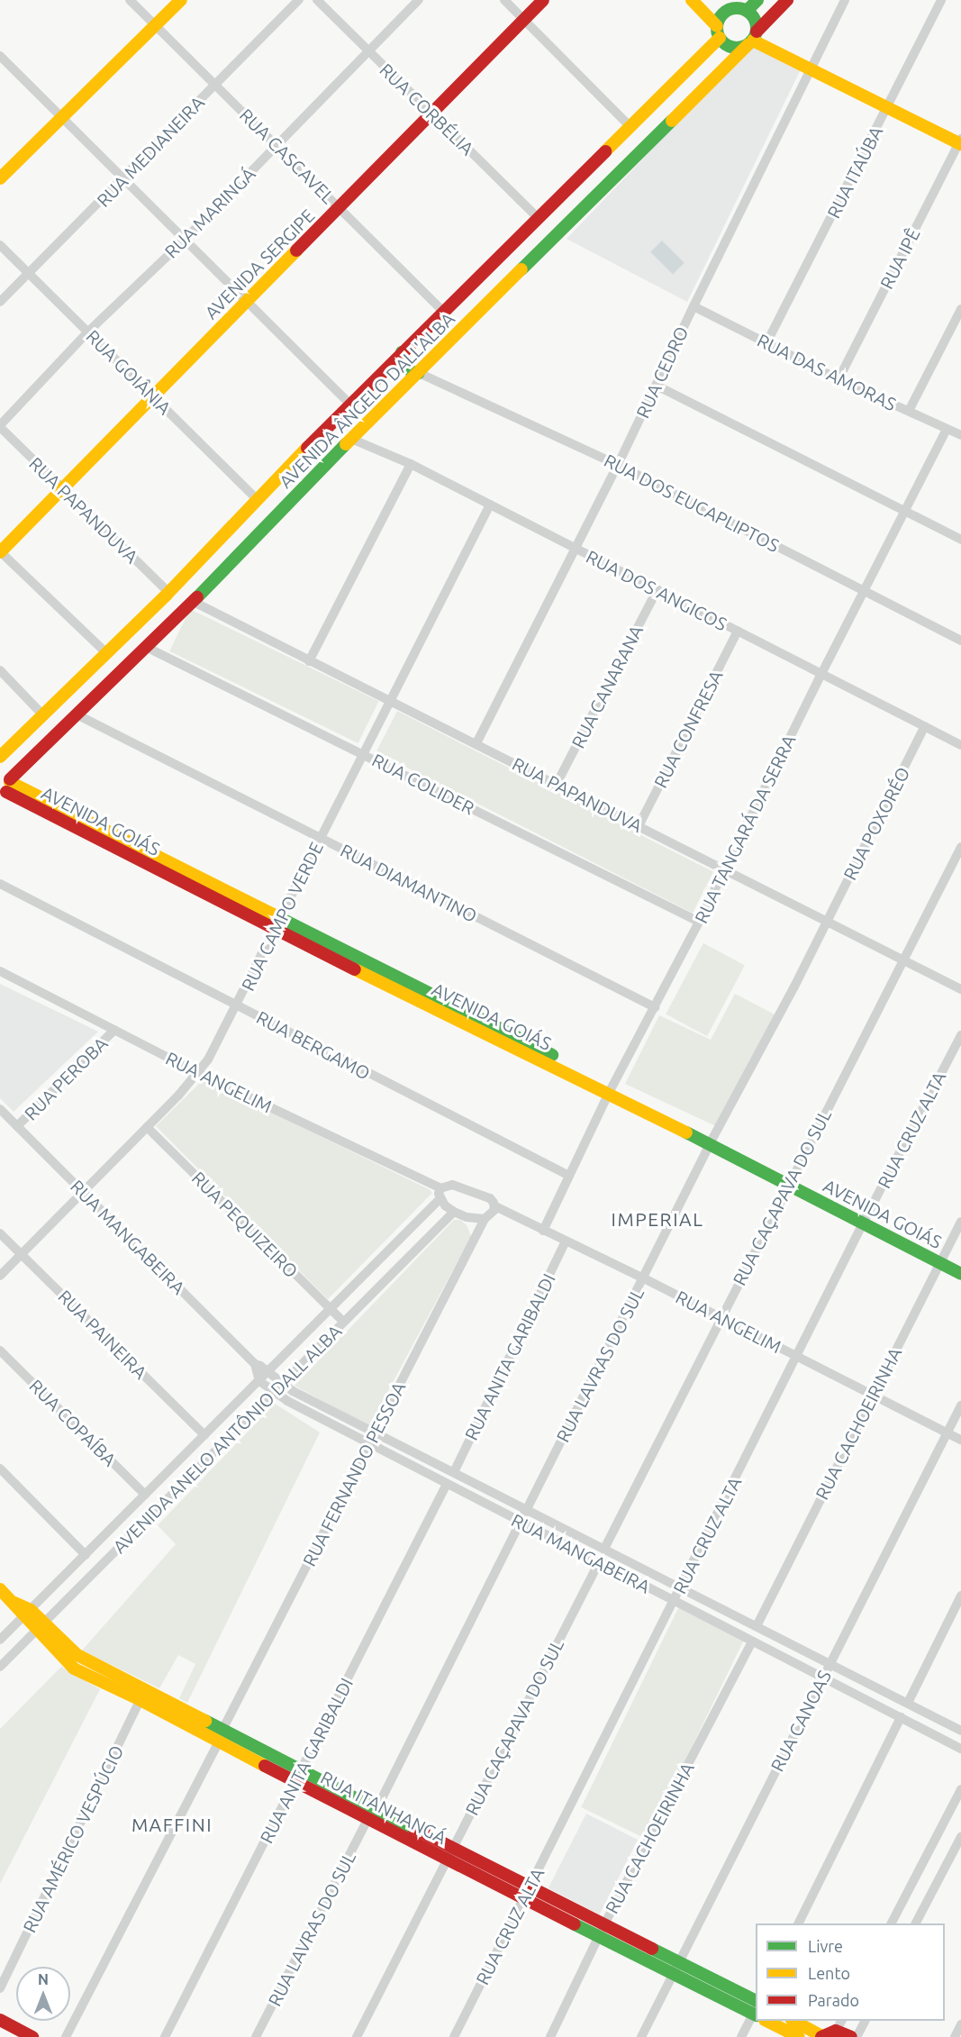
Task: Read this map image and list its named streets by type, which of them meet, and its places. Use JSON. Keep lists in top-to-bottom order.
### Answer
{
  "streets": {
    "street": [
      "RUA CORBÉLIA",
      "RUA MEDIANEIRA",
      "RUA CASCAVEL",
      "RUA ITAÚBA",
      "RUA MARINGÁ",
      "RUA IPÊ",
      "AVENIDA SERGIPE",
      "RUA GOIÂNIA",
      "RUA CEDRO",
      "RUA DAS AMORAS",
      "AVENIDA ÂNGELO DALL'ALBA",
      "RUA DOS EUCAPLIPTOS",
      "RUA PAPANDUVA",
      "RUA DOS ANGICOS",
      "RUA CANARANA",
      "RUA CONFRESA",
      "RUA COLIDER",
      "AVENIDA GOIÁS",
      "RUA POXORÉO",
      "RUA TANGARÁ DA SERRA",
      "RUA DIAMANTINO",
      "RUA CAMPO VERDE",
      "RUA BERGAMO",
      "RUA PEROBA",
      "RUA ANGELIM",
      "RUA CRUZ ALTA",
      "RUA CAÇAPAVA DO SUL",
      "RUA PEQUIZEIRO",
      "RUA MANGABEIRA",
      "RUA PAINEIRA",
      "RUA ANITA GARIBALDI",
      "RUA LAVRAS DO SUL",
      "RUA COPAÍBA",
      "RUA CACHOEIRINHA",
      "AVENIDA ANELO ANTÔNIO DALL ALBA",
      "RUA FERNANDO PESSOA",
      "RUA CANOAS",
      "RUA ITANHANGÁ",
      "RUA AMÉRICO VESPÚCIO"
    ]
  },
  "crossings": [
    ["RUA CORBÉLIA", "RUA MARINGÁ"],
    ["RUA CORBÉLIA", "AVENIDA SERGIPE"],
    ["RUA CORBÉLIA", "AVENIDA ÂNGELO DALL'ALBA"],
    ["RUA MEDIANEIRA", "RUA CASCAVEL"],
    ["RUA MEDIANEIRA", "RUA GOIÂNIA"],
    ["RUA CASCAVEL", "RUA MARINGÁ"],
    ["RUA CASCAVEL", "AVENIDA SERGIPE"],
    ["RUA CASCAVEL", "AVENIDA ÂNGELO DALL'ALBA"],
    ["RUA ITAÚBA", "RUA DAS AMORAS"],
    ["RUA MARINGÁ", "RUA GOIÂNIA"],
    ["RUA MARINGÁ", "RUA PAPANDUVA"],
    ["RUA IPÊ", "RUA DAS AMORAS"],
    ["AVENIDA SERGIPE", "RUA GOIÂNIA"],
    ["AVENIDA SERGIPE", "RUA PAPANDUVA"],
    ["RUA GOIÂNIA", "AVENIDA ÂNGELO DALL'ALBA"],
    ["RUA CEDRO", "RUA DAS AMORAS"],
    ["RUA CEDRO", "RUA DOS EUCAPLIPTOS"],
    ["RUA CEDRO", "RUA PAPANDUVA"],
    ["RUA CEDRO", "RUA DOS ANGICOS"],
    ["RUA DAS AMORAS", "RUA TANGARÁ DA SERRA"],
    ["AVENIDA ÂNGELO DALL'ALBA", "RUA DOS EUCAPLIPTOS"],
    ["AVENIDA ÂNGELO DALL'ALBA", "RUA PAPANDUVA"],
    ["AVENIDA ÂNGELO DALL'ALBA", "RUA DOS ANGICOS"],
    ["AVENIDA ÂNGELO DALL'ALBA", "RUA COLIDER"],
    ["AVENIDA ÂNGELO DALL'ALBA", "AVENIDA GOIÁS"],
    ["AVENIDA ÂNGELO DALL'ALBA", "RUA DIAMANTINO"],
    ["RUA DOS EUCAPLIPTOS", "RUA TANGARÁ DA SERRA"],
    ["RUA PAPANDUVA", "RUA CANARANA"],
    ["RUA PAPANDUVA", "RUA CONFRESA"],
    ["RUA PAPANDUVA", "RUA POXORÉO"],
    ["RUA PAPANDUVA", "RUA TANGARÁ DA SERRA"],
    ["RUA PAPANDUVA", "RUA CAMPO VERDE"],
    ["RUA PAPANDUVA", "RUA CAÇAPAVA DO SUL"],
    ["RUA PAPANDUVA", "RUA LAVRAS DO SUL"],
    ["RUA DOS ANGICOS", "RUA CANARANA"],
    ["RUA DOS ANGICOS", "RUA CONFRESA"],
    ["RUA DOS ANGICOS", "RUA POXORÉO"],
    ["RUA DOS ANGICOS", "RUA TANGARÁ DA SERRA"],
    ["RUA DOS ANGICOS", "RUA CAMPO VERDE"],
    ["RUA COLIDER", "RUA TANGARÁ DA SERRA"],
    ["RUA COLIDER", "RUA CAMPO VERDE"],
    ["AVENIDA GOIÁS", "RUA TANGARÁ DA SERRA"],
    ["AVENIDA GOIÁS", "RUA CAMPO VERDE"],
    ["AVENIDA GOIÁS", "RUA CRUZ ALTA"],
    ["AVENIDA GOIÁS", "RUA CAÇAPAVA DO SUL"],
    ["AVENIDA GOIÁS", "RUA LAVRAS DO SUL"],
    ["AVENIDA GOIÁS", "RUA CACHOEIRINHA"],
    ["RUA POXORÉO", "RUA LAVRAS DO SUL"],
    ["RUA TANGARÁ DA SERRA", "RUA DIAMANTINO"],
    ["RUA TANGARÁ DA SERRA", "RUA BERGAMO"],
    ["RUA TANGARÁ DA SERRA", "RUA ANGELIM"],
    ["RUA DIAMANTINO", "RUA CAMPO VERDE"],
    ["RUA CAMPO VERDE", "RUA BERGAMO"],
    ["RUA CAMPO VERDE", "RUA ANGELIM"],
    ["RUA CAMPO VERDE", "RUA PEQUIZEIRO"],
    ["RUA CAMPO VERDE", "RUA MANGABEIRA"],
    ["RUA CAMPO VERDE", "RUA PAINEIRA"],
    ["RUA PEROBA", "RUA ANGELIM"],
    ["RUA PEROBA", "RUA MANGABEIRA"],
    ["RUA ANGELIM", "RUA CRUZ ALTA"],
    ["RUA ANGELIM", "RUA CAÇAPAVA DO SUL"],
    ["RUA ANGELIM", "RUA ANITA GARIBALDI"],
    ["RUA ANGELIM", "RUA LAVRAS DO SUL"],
    ["RUA ANGELIM", "RUA CACHOEIRINHA"],
    ["RUA ANGELIM", "RUA FERNANDO PESSOA"],
    ["RUA ANGELIM", "RUA CANOAS"],
    ["RUA CRUZ ALTA", "RUA MANGABEIRA"],
    ["RUA CRUZ ALTA", "RUA ITANHANGÁ"],
    ["RUA CAÇAPAVA DO SUL", "RUA MANGABEIRA"],
    ["RUA CAÇAPAVA DO SUL", "RUA ITANHANGÁ"],
    ["RUA PEQUIZEIRO", "AVENIDA ANELO ANTÔNIO DALL ALBA"],
    ["RUA MANGABEIRA", "RUA ANITA GARIBALDI"],
    ["RUA MANGABEIRA", "RUA LAVRAS DO SUL"],
    ["RUA MANGABEIRA", "RUA CACHOEIRINHA"],
    ["RUA MANGABEIRA", "AVENIDA ANELO ANTÔNIO DALL ALBA"],
    ["RUA MANGABEIRA", "RUA FERNANDO PESSOA"],
    ["RUA MANGABEIRA", "RUA CANOAS"],
    ["RUA ANITA GARIBALDI", "RUA ITANHANGÁ"],
    ["RUA LAVRAS DO SUL", "RUA ITANHANGÁ"],
    ["RUA CACHOEIRINHA", "RUA ITANHANGÁ"],
    ["AVENIDA ANELO ANTÔNIO DALL ALBA", "RUA ITANHANGÁ"],
    ["RUA FERNANDO PESSOA", "RUA ITANHANGÁ"],
    ["RUA CANOAS", "RUA ITANHANGÁ"],
    ["RUA ITANHANGÁ", "RUA AMÉRICO VESPÚCIO"]
  ],
  "districts": ["IMPERIAL", "MAFFINI"],
  "legend": ["Livre", "Lento", "Parado"],
  "north": "top"
}
